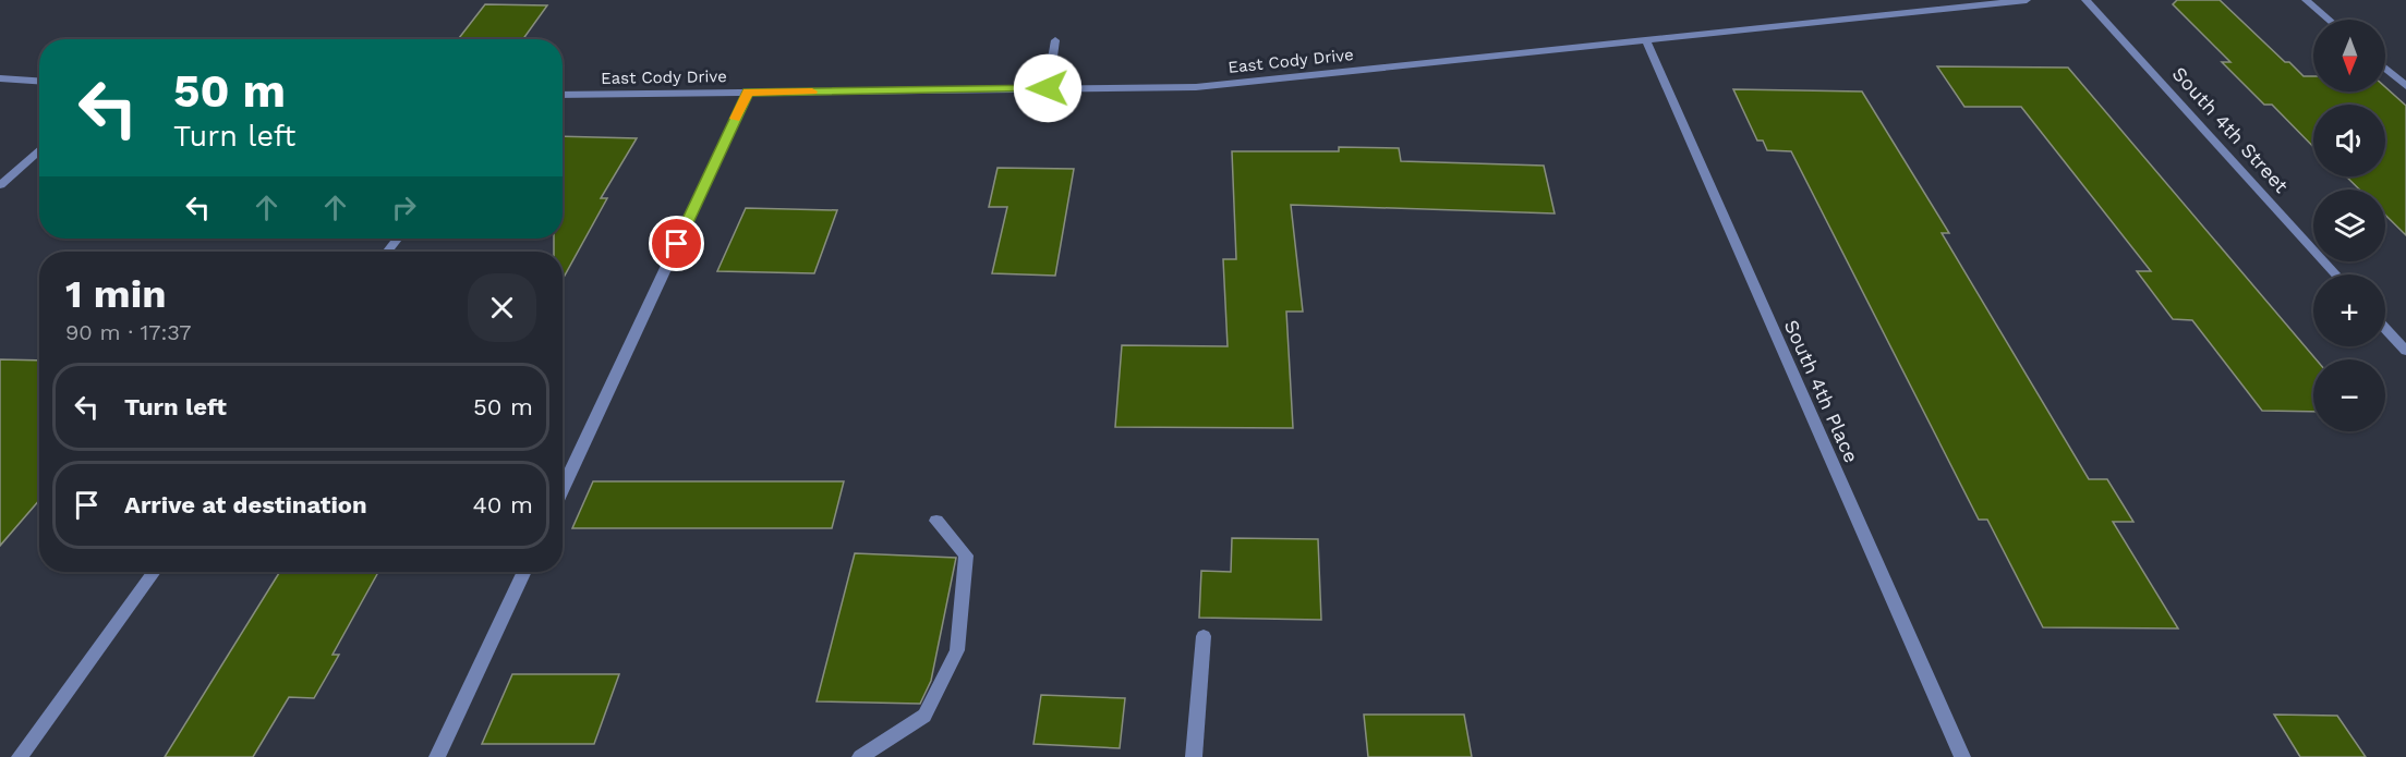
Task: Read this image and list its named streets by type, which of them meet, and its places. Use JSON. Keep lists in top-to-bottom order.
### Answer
{
  "streets": {
    "street": ["East Cody Drive", "South 4th Street", "South 4th Place"]
  },
  "crossings": [
    ["East Cody Drive", "South 4th Place"]
  ],
  "north": "bottom",
  "page": {
    "map_buttons": ["+", "−"],
    "turn": ["50 m", "Turn left"],
    "heading": ["1 min", "90 m · 17:37"],
    "list": [
      {
        "name": "Turn left",
        "value": "50 m"
      },
      {
        "name": "Arrive at destination",
        "value": "40 m"
      }
    ]
  }
}
